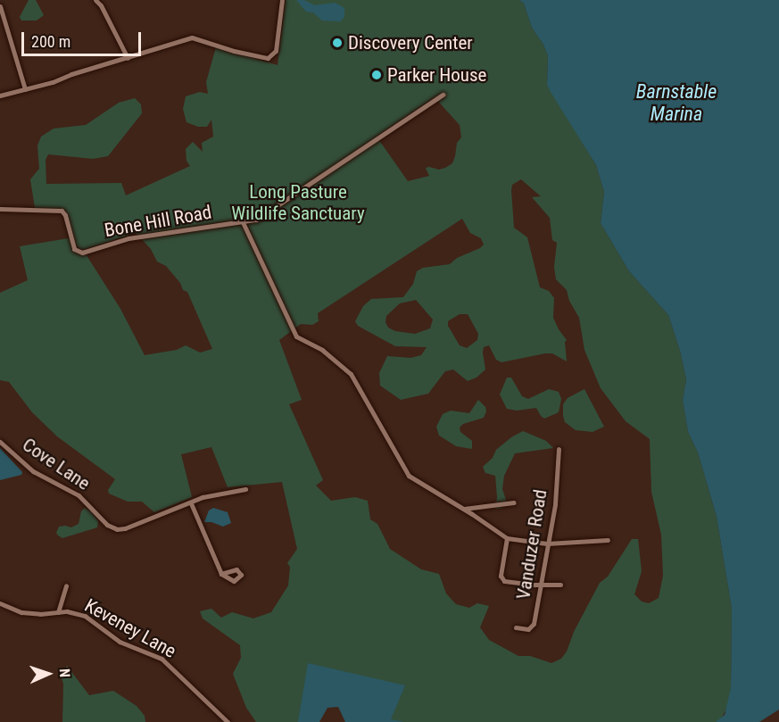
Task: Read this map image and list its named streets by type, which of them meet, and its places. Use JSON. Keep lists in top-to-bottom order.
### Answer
{
  "streets": {
    "street": [
      "Bone Hill Road",
      "Cove Lane",
      "Vanduzer Road",
      "Keveney Lane"
    ]
  },
  "water": ["Barnstable Marina"],
  "parks": ["Long Pasture Wildlife Sanctuary"],
  "places": ["Discovery Center", "Parker House"],
  "scale_bar": "200 m",
  "north": "right"
}
